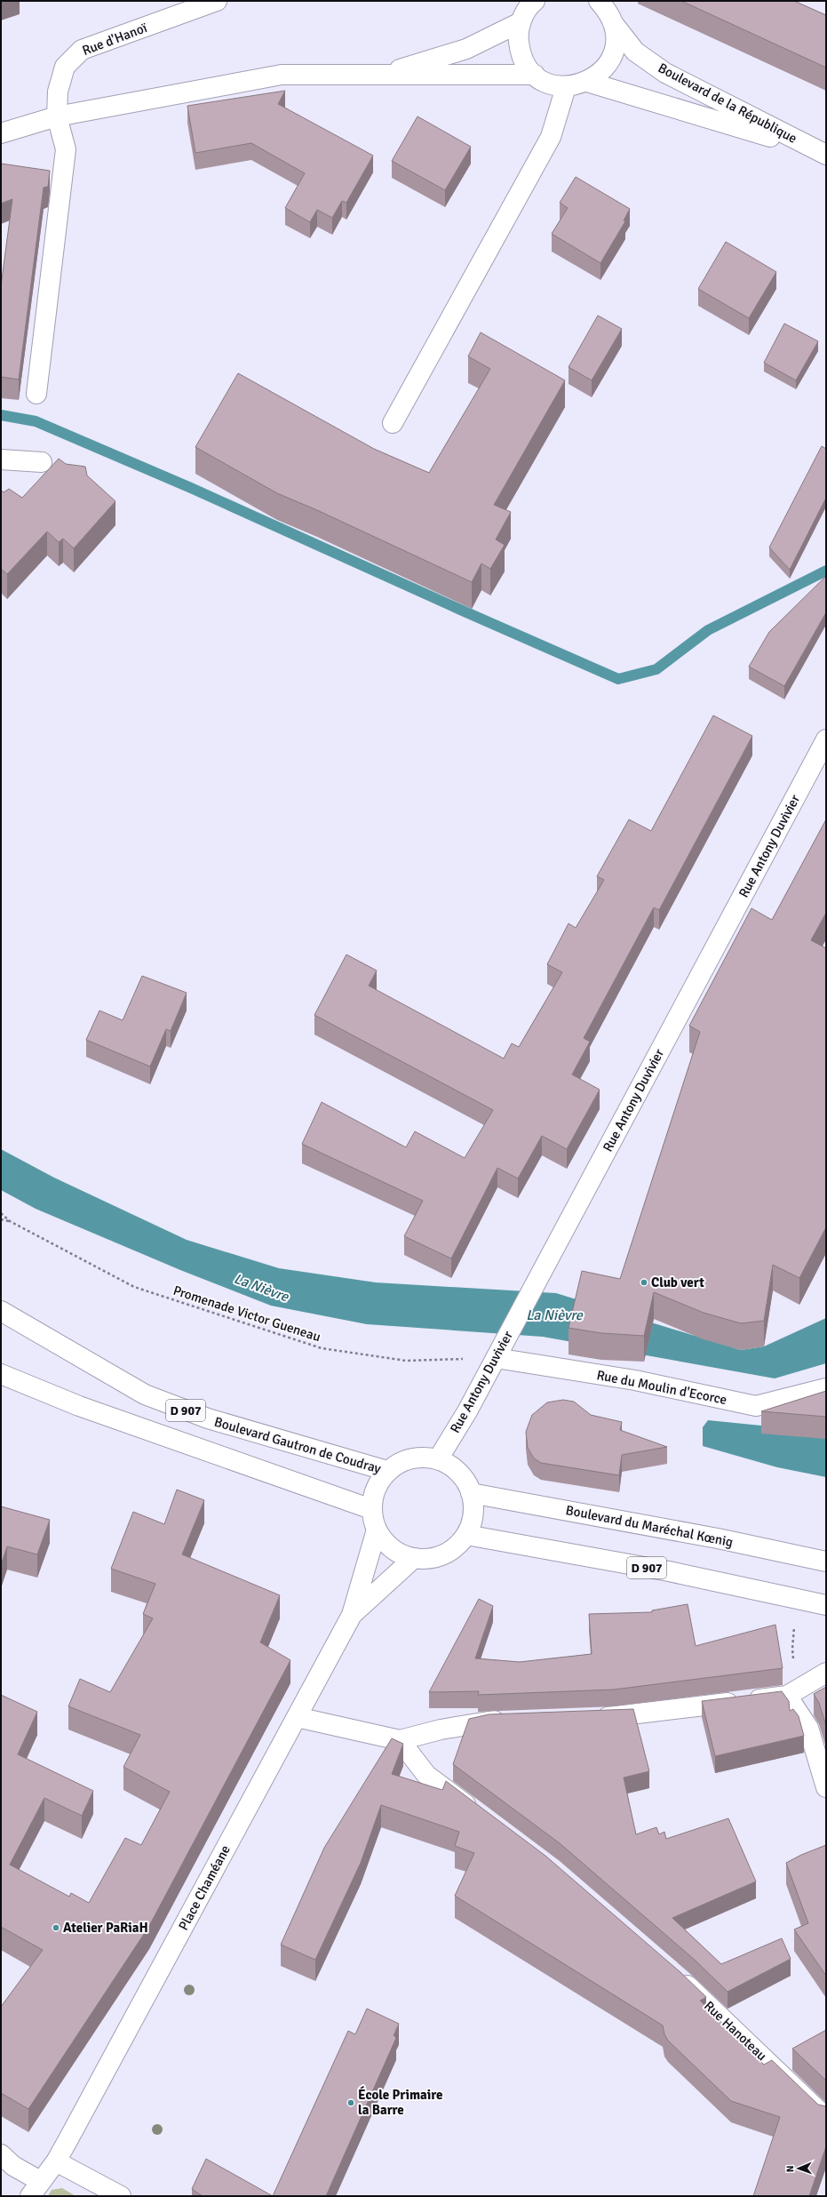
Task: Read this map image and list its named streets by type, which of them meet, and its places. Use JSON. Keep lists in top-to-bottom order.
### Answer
{
  "streets": {
    "main road": [
      "Rue d'Hanoï",
      "Boulevard de la République",
      "Rue Antony Duvivier",
      "Rue du Moulin d'Ecorce",
      "D 907",
      "Boulevard Gautron de Coudray",
      "Boulevard du Maréchal Kœnig",
      "Place Chaméane",
      "Rue Hanoteau"
    ],
    "path": ["Promenade Victor Gueneau"]
  },
  "crossings": [
    ["Rue Antony Duvivier", "Promenade Victor Gueneau"],
    ["Rue Antony Duvivier", "Rue du Moulin d'Ecorce"],
    ["Rue Antony Duvivier", "D 907"],
    ["Rue Antony Duvivier", "Boulevard Gautron de Coudray"],
    ["Rue Antony Duvivier", "Boulevard du Maréchal Kœnig"],
    ["Rue Antony Duvivier", "Place Chaméane"],
    ["Promenade Victor Gueneau", "Rue du Moulin d'Ecorce"],
    ["D 907", "Boulevard Gautron de Coudray"],
    ["D 907", "Boulevard du Maréchal Kœnig"],
    ["D 907", "Place Chaméane"],
    ["Boulevard Gautron de Coudray", "Boulevard du Maréchal Kœnig"],
    ["Boulevard Gautron de Coudray", "Place Chaméane"],
    ["Boulevard du Maréchal Kœnig", "Place Chaméane"]
  ],
  "water": ["La Nièvre"],
  "places": ["Club vert", "Atelier PaRiaH", "École Primaire la Barre"],
  "north": "left"
}
